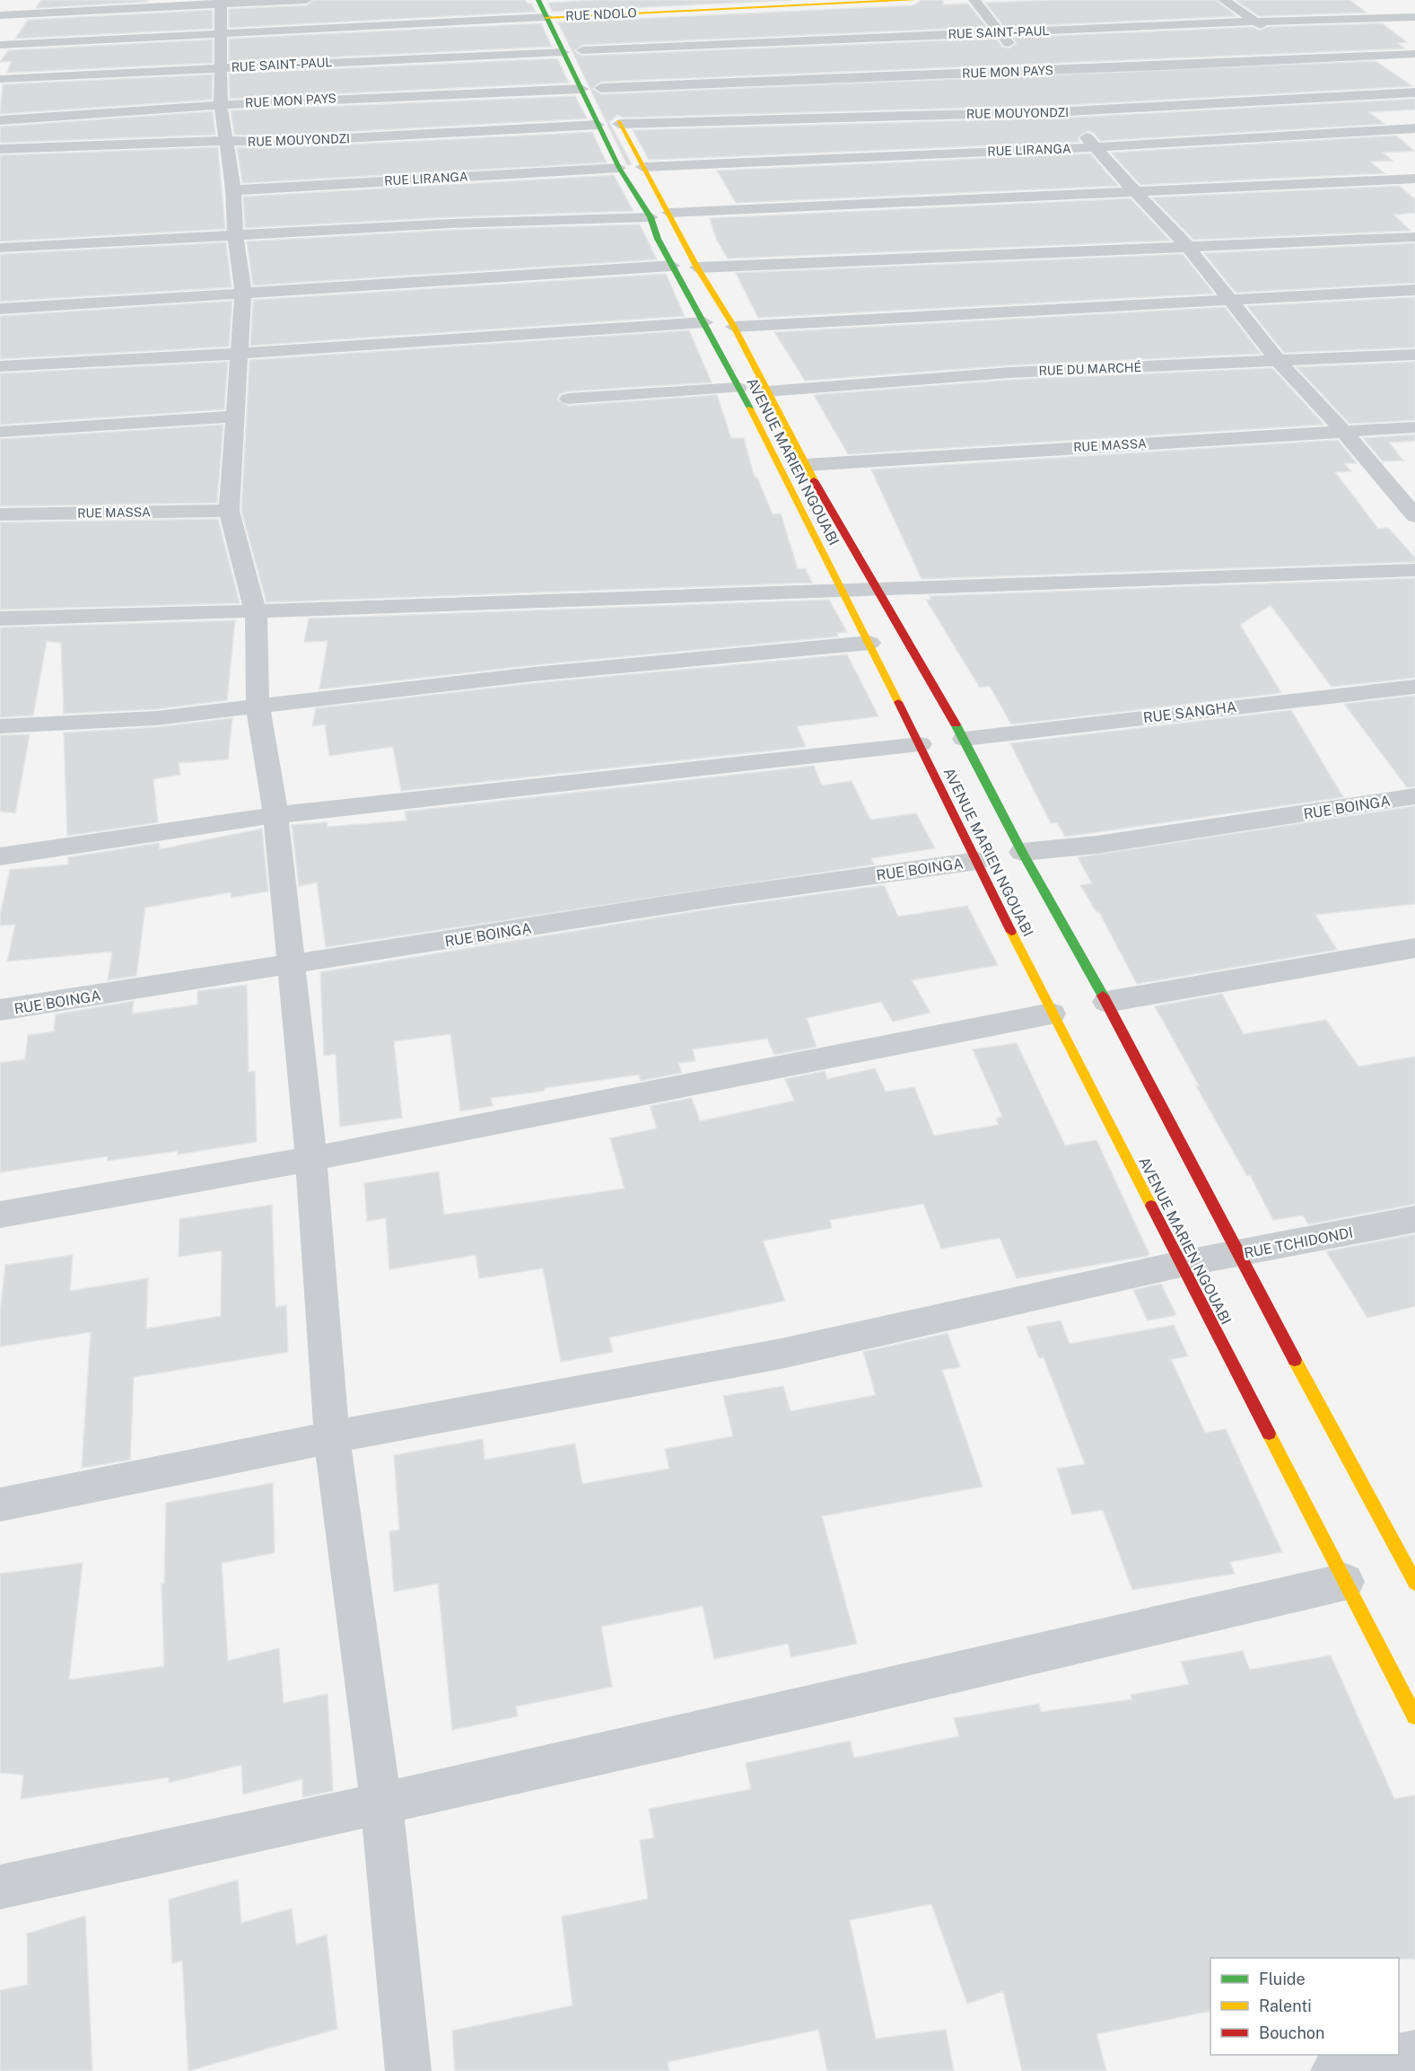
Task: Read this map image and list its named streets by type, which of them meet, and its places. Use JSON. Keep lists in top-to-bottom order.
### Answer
{
  "streets": {
    "main road": ["RUE NDOLO", "AVENUE MARIEN NGOUABI"],
    "street": [
      "RUE SAINT-PAUL",
      "RUE MON PAYS",
      "RUE MOUYONDZI",
      "RUE LIRANGA",
      "RUE DU MARCHÉ",
      "RUE MASSA",
      "RUE SANGHA",
      "RUE BOINGA",
      "RUE TCHIDONDI"
    ]
  },
  "crossings": [
    ["RUE NDOLO", "AVENUE MARIEN NGOUABI"],
    ["RUE SAINT-PAUL", "AVENUE MARIEN NGOUABI"],
    ["RUE MON PAYS", "AVENUE MARIEN NGOUABI"],
    ["RUE MOUYONDZI", "AVENUE MARIEN NGOUABI"],
    ["RUE LIRANGA", "AVENUE MARIEN NGOUABI"],
    ["AVENUE MARIEN NGOUABI", "RUE BOINGA"],
    ["AVENUE MARIEN NGOUABI", "RUE TCHIDONDI"]
  ],
  "legend": ["Fluide", "Ralenti", "Bouchon"]
}
